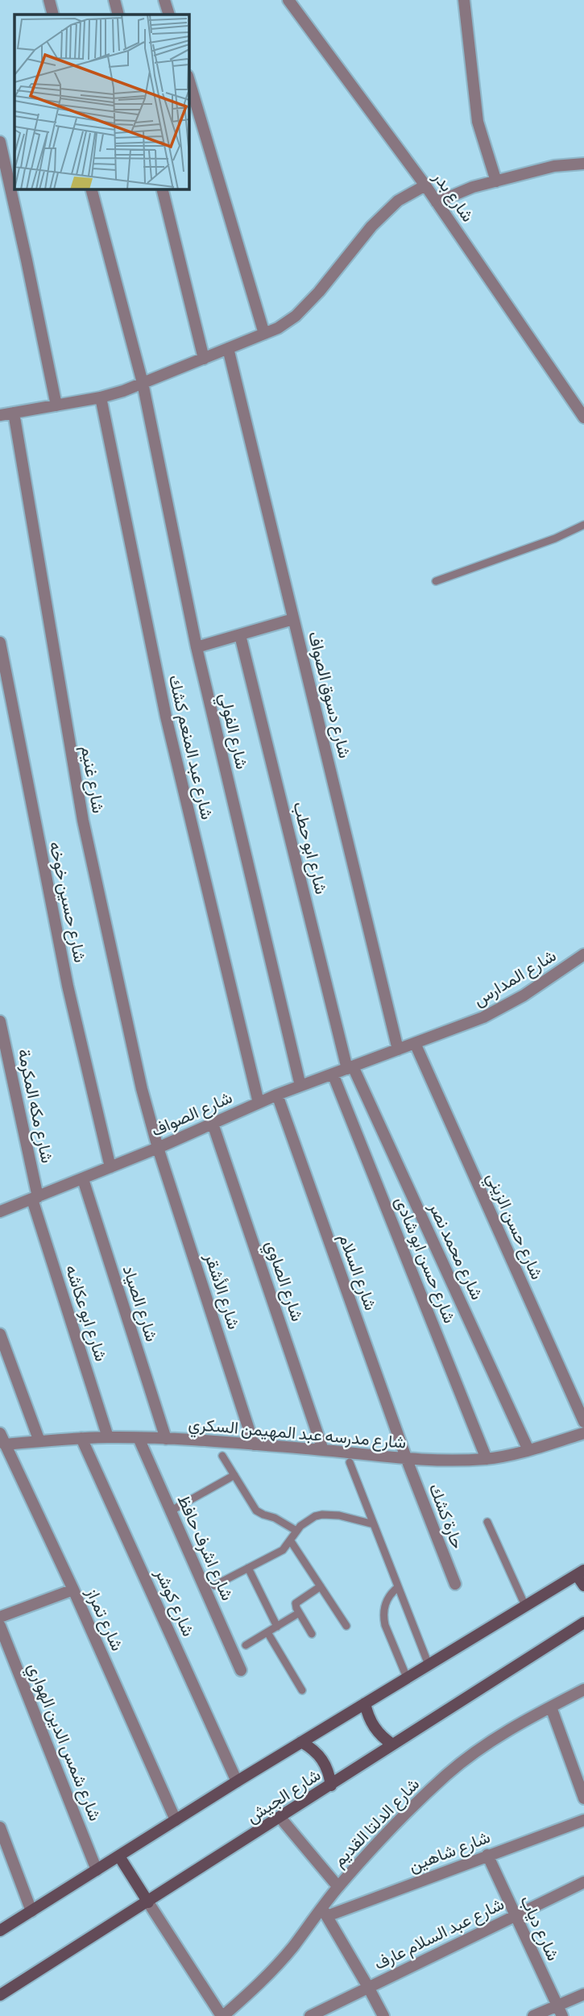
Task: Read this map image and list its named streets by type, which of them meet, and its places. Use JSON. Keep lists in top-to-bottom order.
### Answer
{
  "streets": {
    "main road": ["شارع الجيش"],
    "street": [
      "شارع بدر",
      "شارع دسوق الصواف",
      "شارع الفولي",
      "شارع عبد المنعم كشك",
      "شارع غنيم",
      "شارع ابو حطب",
      "شارع حسين خوخه",
      "شارع المدارس",
      "شارع مكه المكرمة",
      "شارع الصواف",
      "شارع حسن الزيني",
      "شارع محمد نصر",
      "شارع حسن ابو شادى",
      "شارع السلام",
      "شارع الصاوي",
      "شارع الأشقر",
      "شارع الصياد",
      "شارع ابو عكاشه",
      "شارع مدرسه عبد المهيمن السكري",
      "حارة كشك",
      "شارع اشرف حافظ",
      "شارع كوشر",
      "شارع تمراز",
      "شارع شمس الدين الهواري",
      "شارع الدلتا القديم",
      "شارع شاهين",
      "شارع دياب",
      "شارع عبد السلام عارف"
    ]
  },
  "crossings": [
    ["شارع دسوق الصواف", "شارع المدارس"],
    ["شارع دسوق الصواف", "شارع الصواف"],
    ["شارع الفولي", "شارع الصواف"],
    ["شارع عبد المنعم كشك", "شارع الصواف"],
    ["شارع غنيم", "شارع الصواف"],
    ["شارع غنيم", "شارع الأشقر"],
    ["شارع ابو حطب", "شارع الصواف"],
    ["شارع ابو حطب", "شارع محمد نصر"],
    ["شارع حسين خوخه", "شارع الصواف"],
    ["شارع المدارس", "شارع الصواف"],
    ["شارع المدارس", "شارع حسن الزيني"],
    ["شارع مكه المكرمة", "شارع الصواف"],
    ["شارع مكه المكرمة", "شارع ابو عكاشه"],
    ["شارع الصواف", "شارع محمد نصر"],
    ["شارع الصواف", "شارع حسن ابو شادى"],
    ["شارع الصواف", "شارع السلام"],
    ["شارع الصواف", "شارع الصاوي"],
    ["شارع الصواف", "شارع الأشقر"],
    ["شارع الصواف", "شارع الصياد"],
    ["شارع الصواف", "شارع ابو عكاشه"],
    ["شارع محمد نصر", "شارع مدرسه عبد المهيمن السكري"],
    ["شارع حسن ابو شادى", "شارع مدرسه عبد المهيمن السكري"],
    ["شارع السلام", "شارع مدرسه عبد المهيمن السكري"],
    ["شارع السلام", "حارة كشك"],
    ["شارع الصاوي", "شارع مدرسه عبد المهيمن السكري"],
    ["شارع الأشقر", "شارع مدرسه عبد المهيمن السكري"],
    ["شارع الصياد", "شارع مدرسه عبد المهيمن السكري"],
    ["شارع ابو عكاشه", "شارع مدرسه عبد المهيمن السكري"],
    ["شارع مدرسه عبد المهيمن السكري", "حارة كشك"],
    ["شارع مدرسه عبد المهيمن السكري", "شارع اشرف حافظ"],
    ["شارع مدرسه عبد المهيمن السكري", "شارع كوشر"],
    ["شارع مدرسه عبد المهيمن السكري", "شارع تمراز"],
    ["شارع الدلتا القديم", "شارع شاهين"],
    ["شارع شاهين", "شارع دياب"],
    ["شارع دياب", "شارع عبد السلام عارف"]
  ]
}
